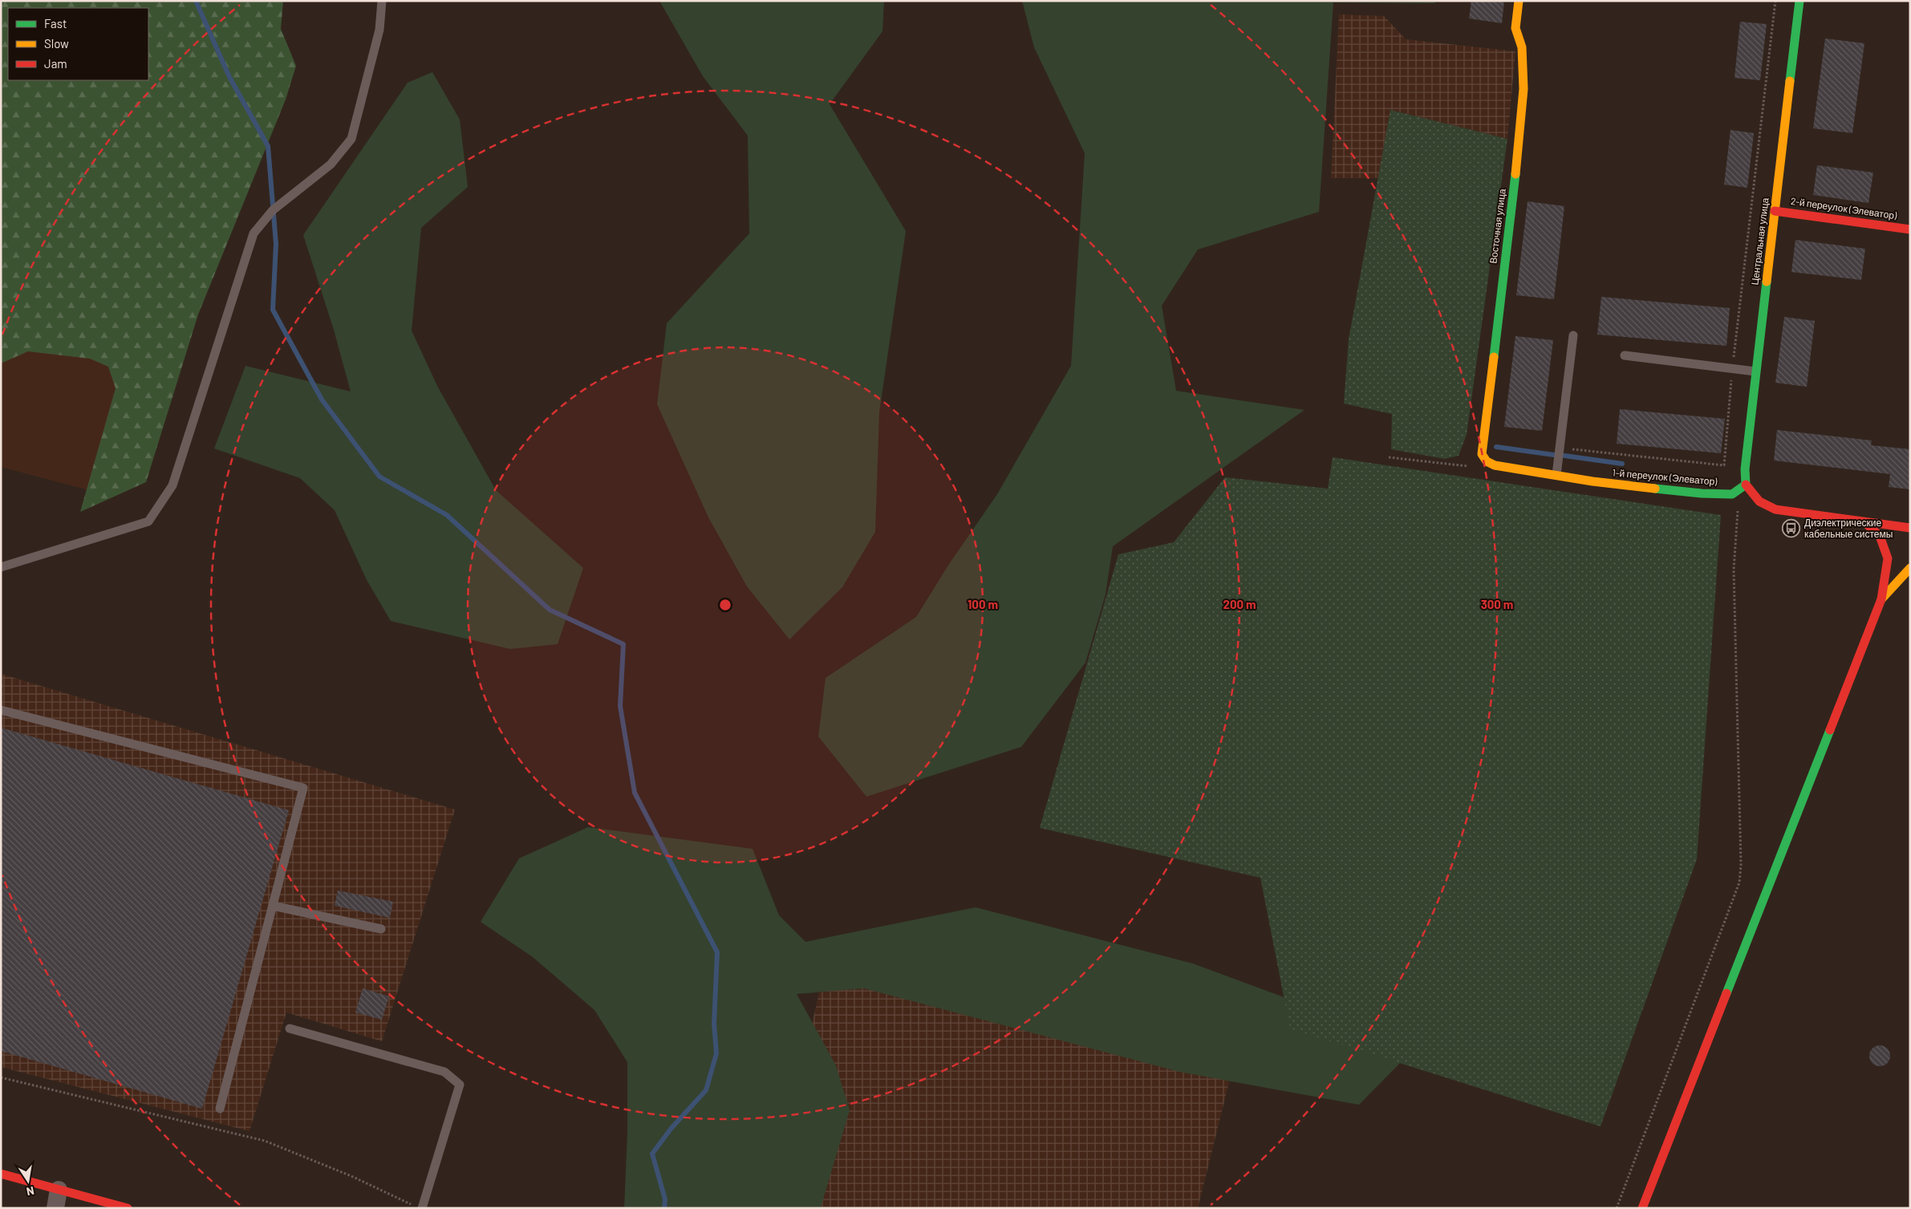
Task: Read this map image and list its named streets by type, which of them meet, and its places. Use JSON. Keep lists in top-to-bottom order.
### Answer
{
  "streets": {
    "street": [
      "2-й переулок (Элеватор)",
      "Восточная улица",
      "Центральная улица",
      "1-й переулок (Элеватор)"
    ]
  },
  "crossings": [
    ["2-й переулок (Элеватор)", "Центральная улица"],
    ["Восточная улица", "1-й переулок (Элеватор)"],
    ["Центральная улица", "1-й переулок (Элеватор)"]
  ],
  "places": {
    "bus stop": ["Диэлектрические кабельные системы"]
  },
  "legend": ["Fast", "Slow", "Jam"],
  "north": "bottom",
  "rings": ["100 m", "200 m", "300 m"]
}
